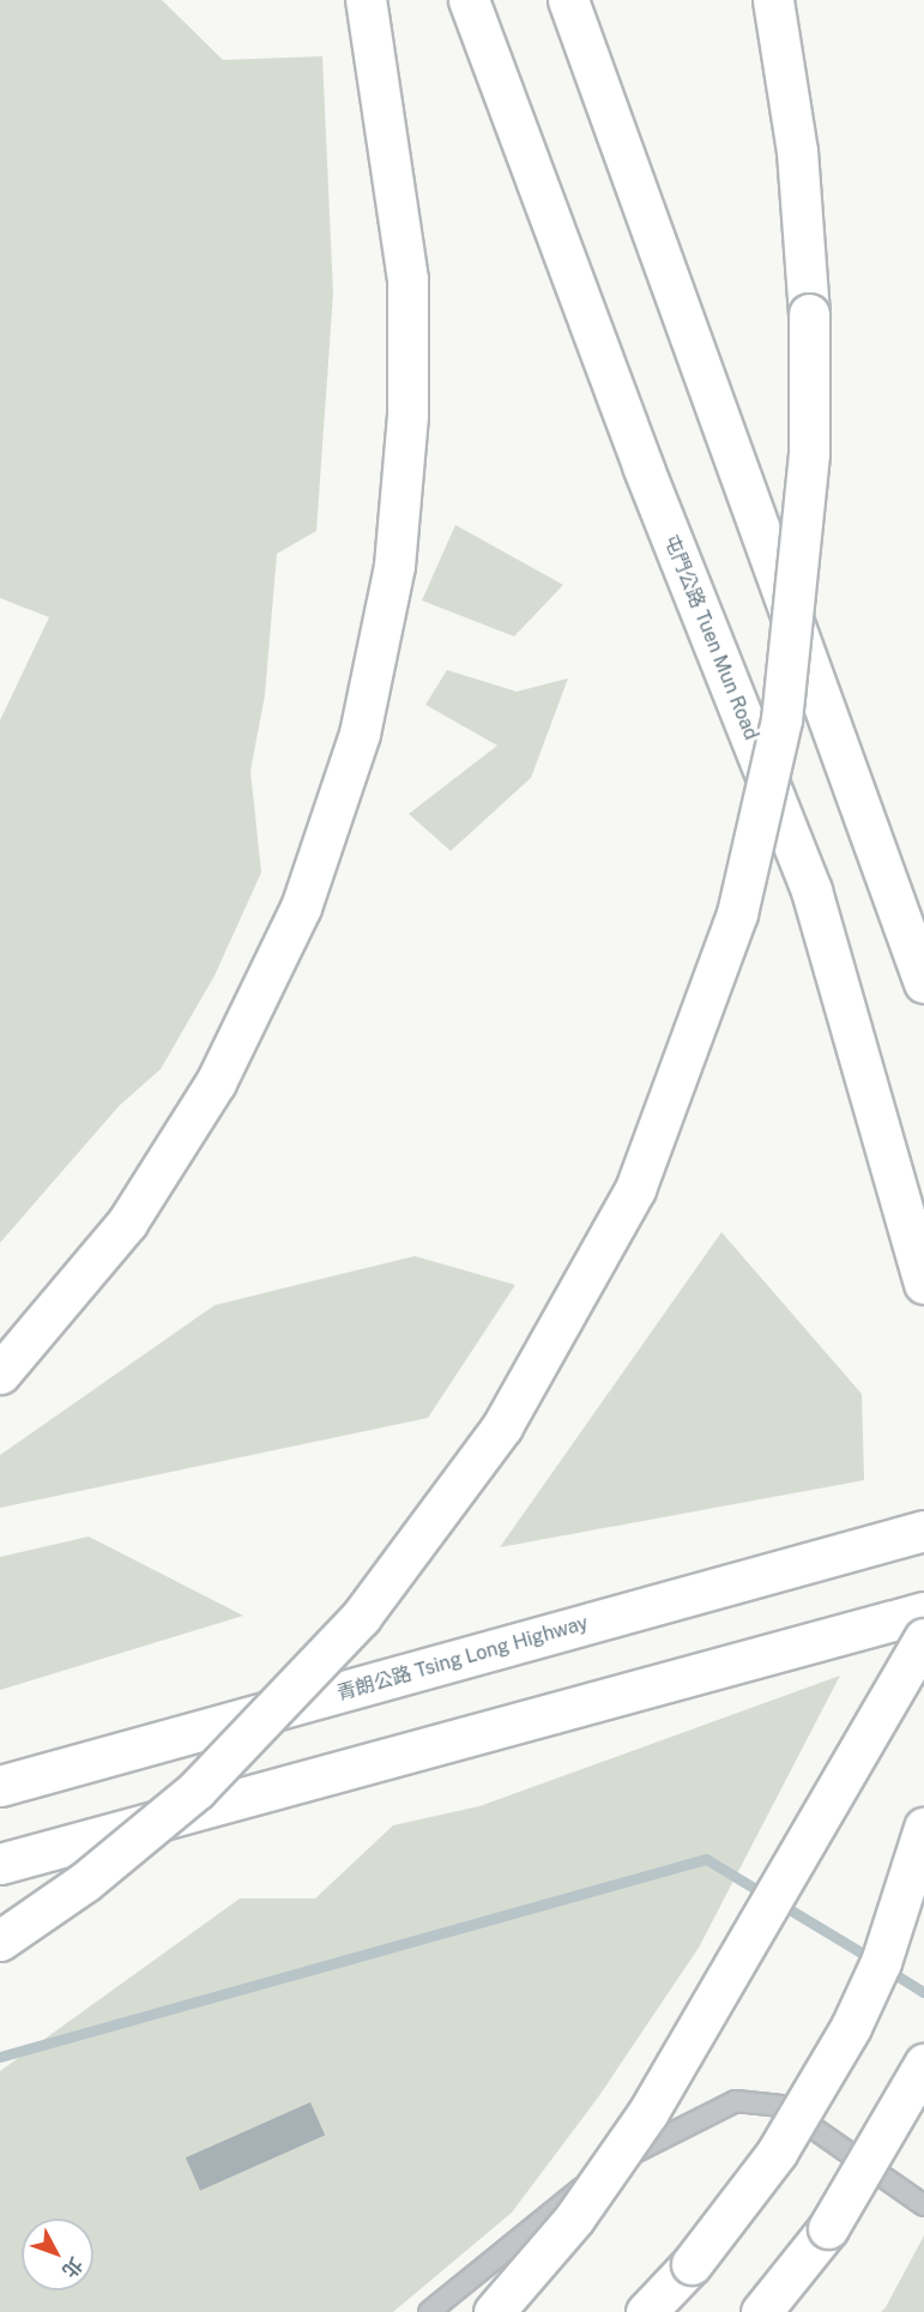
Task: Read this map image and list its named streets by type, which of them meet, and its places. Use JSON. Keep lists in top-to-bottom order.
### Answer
{
  "streets": {
    "highway": ["屯門公路 Tuen Mun Road", "青朗公路 Tsing Long Highway"]
  },
  "north": "bottom right"
}
